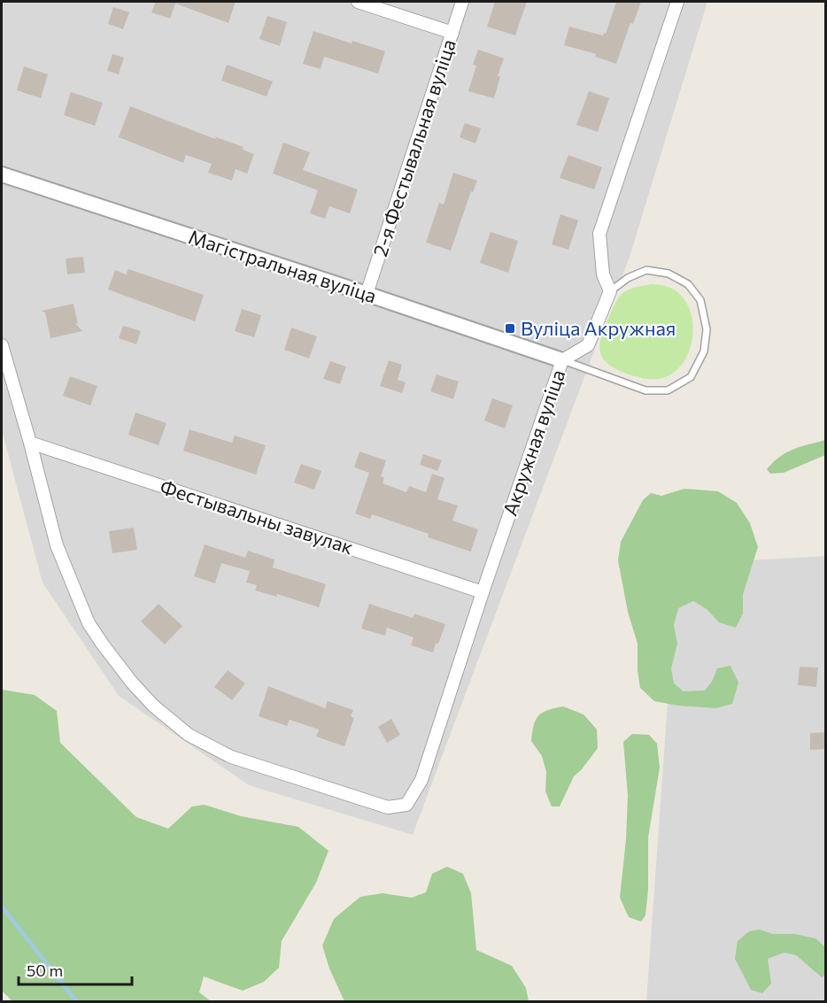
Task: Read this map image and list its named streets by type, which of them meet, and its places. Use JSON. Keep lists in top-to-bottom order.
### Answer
{
  "streets": {
    "street": [
      "2-я Фестывальная вуліца",
      "Магістральная вуліца",
      "Акружная вуліца",
      "Фестывальны завулак"
    ]
  },
  "crossings": [
    ["2-я Фестывальная вуліца", "Магістральная вуліца"],
    ["Магістральная вуліца", "Акружная вуліца"],
    ["Акружная вуліца", "Фестывальны завулак"]
  ],
  "places": {
    "transit": ["Вуліца Акружная"]
  },
  "scale_bar": "50 m"
}
